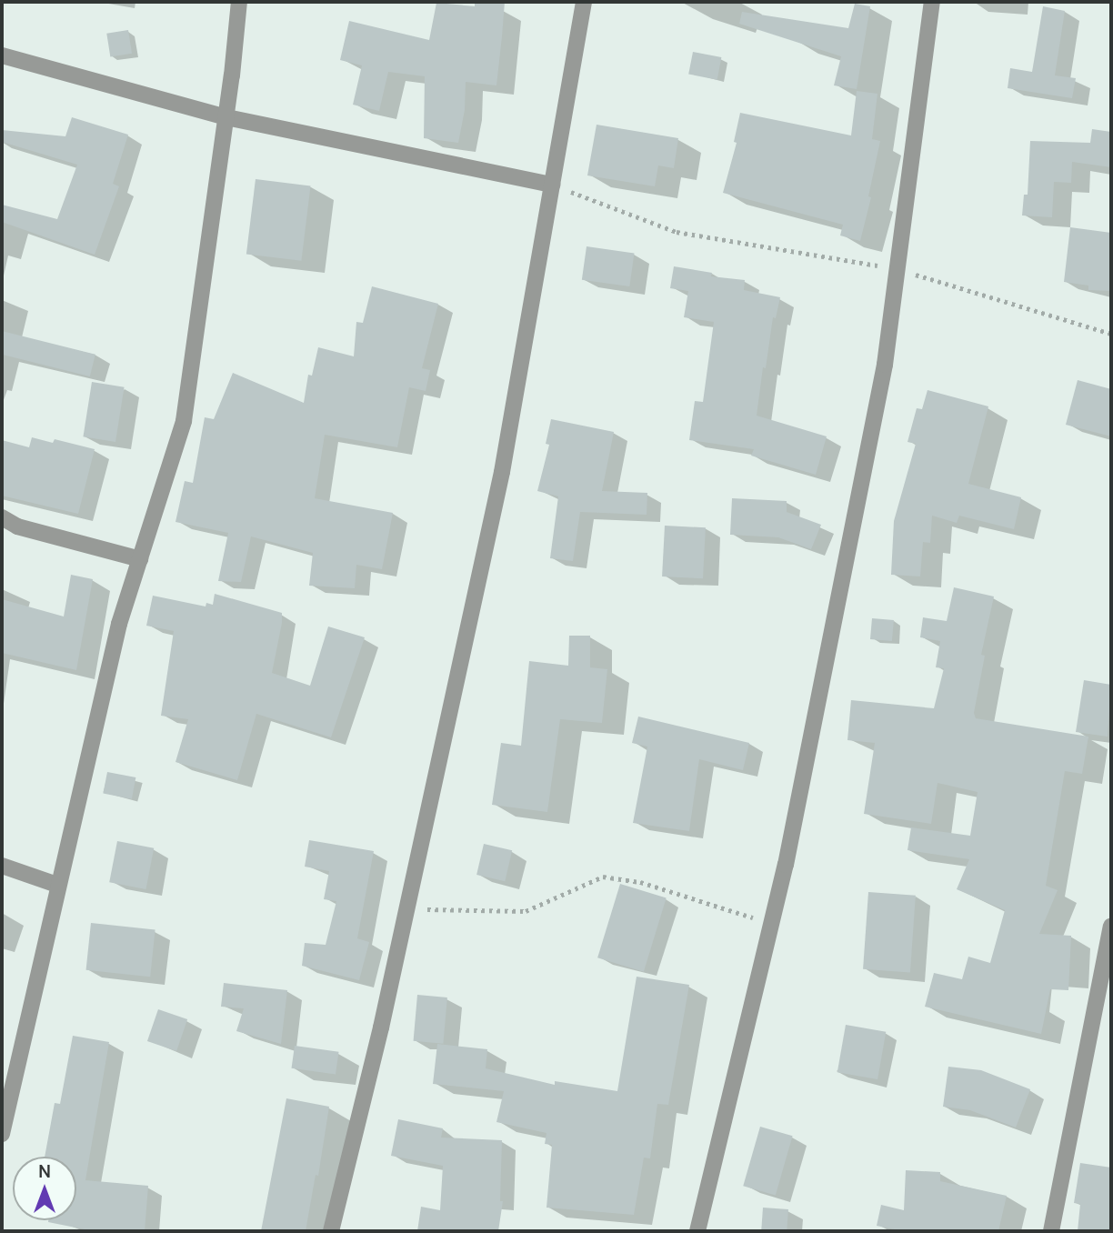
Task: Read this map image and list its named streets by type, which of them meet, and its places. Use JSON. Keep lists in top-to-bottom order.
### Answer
{
  "north": "top"
}
